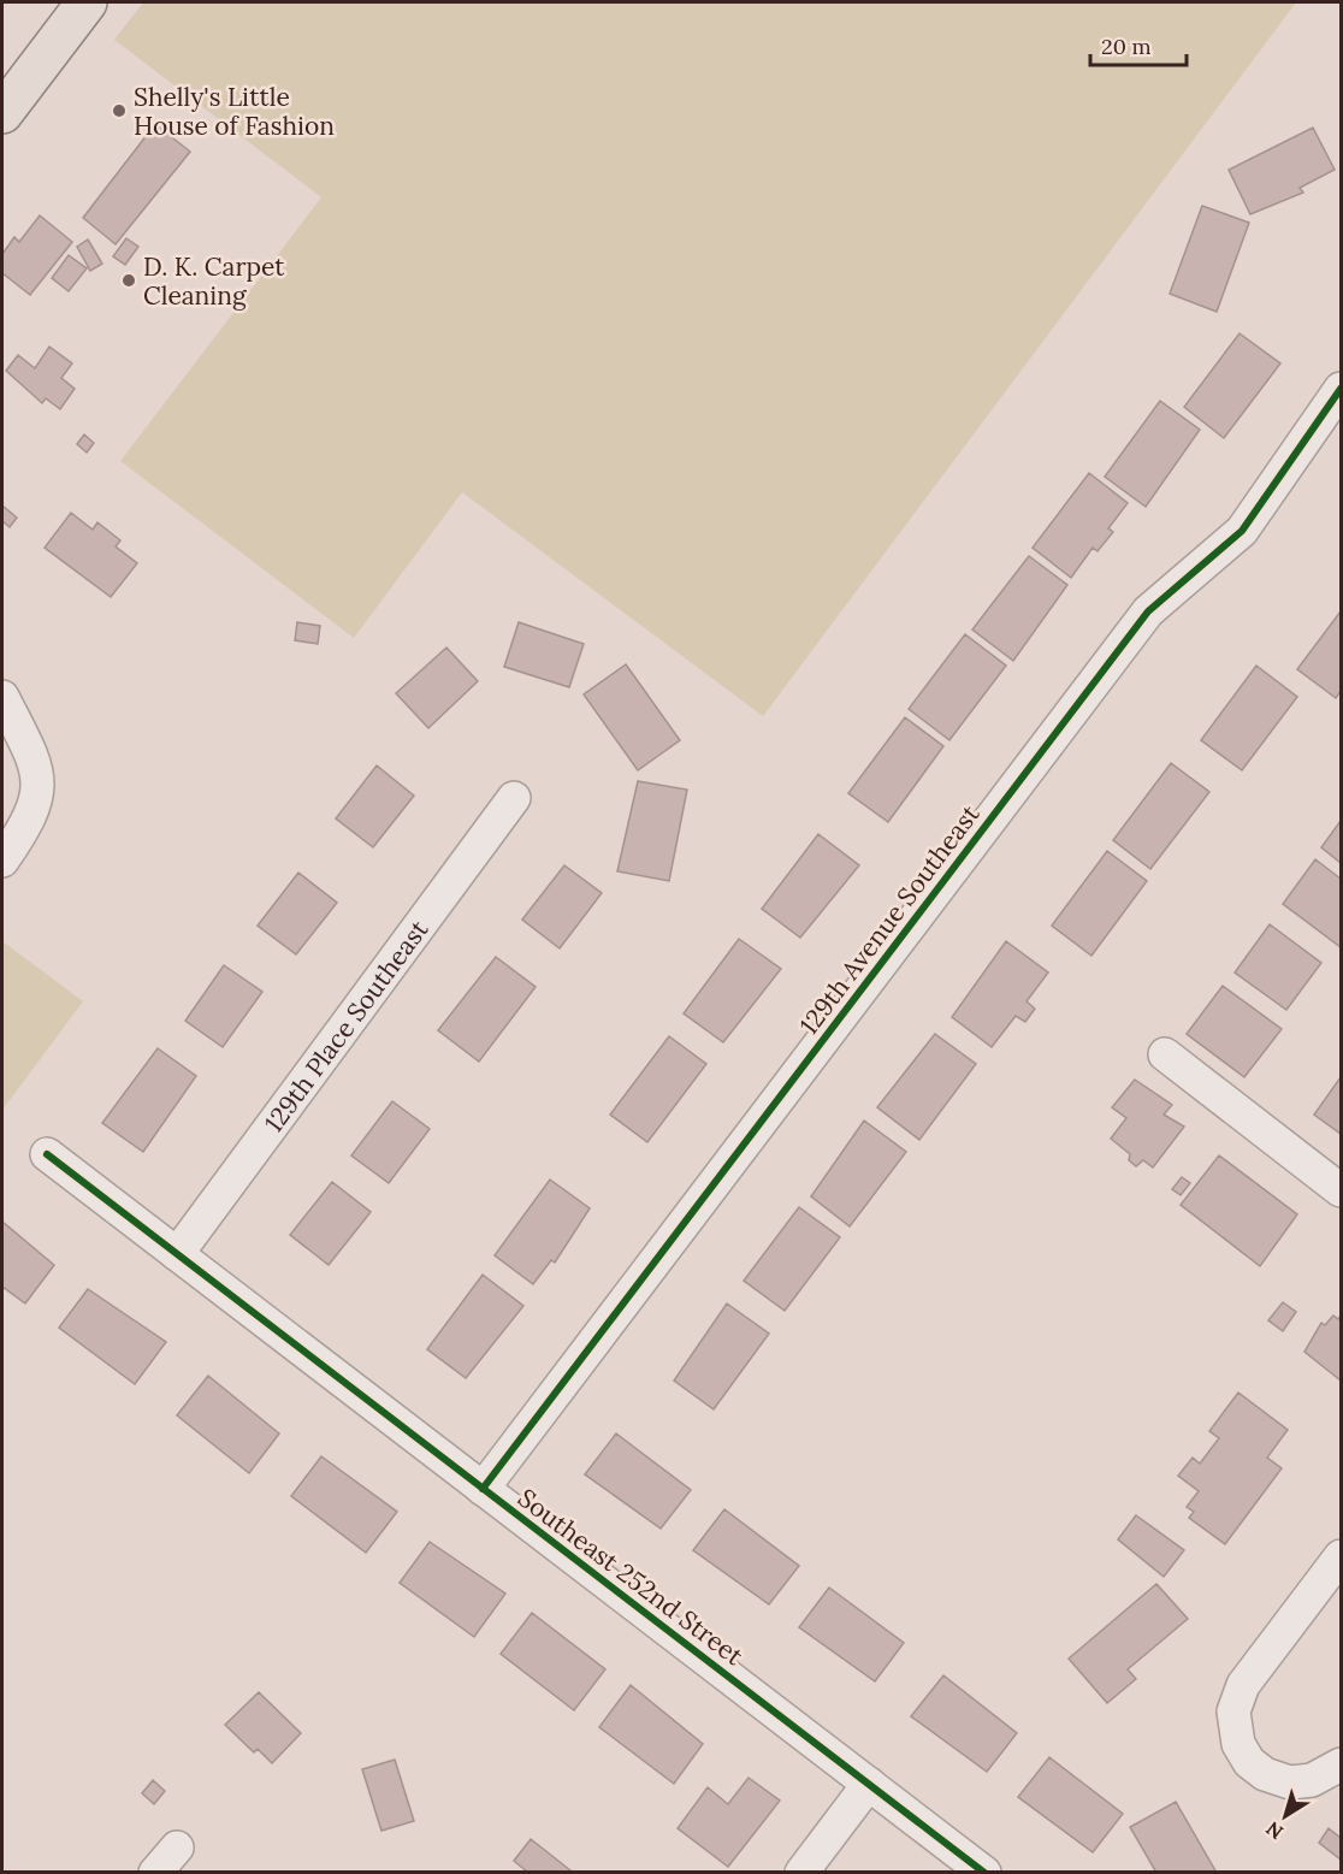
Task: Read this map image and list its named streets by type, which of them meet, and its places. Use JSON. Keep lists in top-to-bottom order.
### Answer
{
  "streets": {
    "street": ["129th Avenue Southeast", "129th Place Southeast", "Southeast 252nd Street"]
  },
  "crossings": [
    ["129th Avenue Southeast", "Southeast 252nd Street"],
    ["129th Place Southeast", "Southeast 252nd Street"]
  ],
  "places": ["Shelly's Little House of Fashion", "D. K. Carpet Cleaning"],
  "scale_bar": "20 m",
  "north": "bottom left"
}
